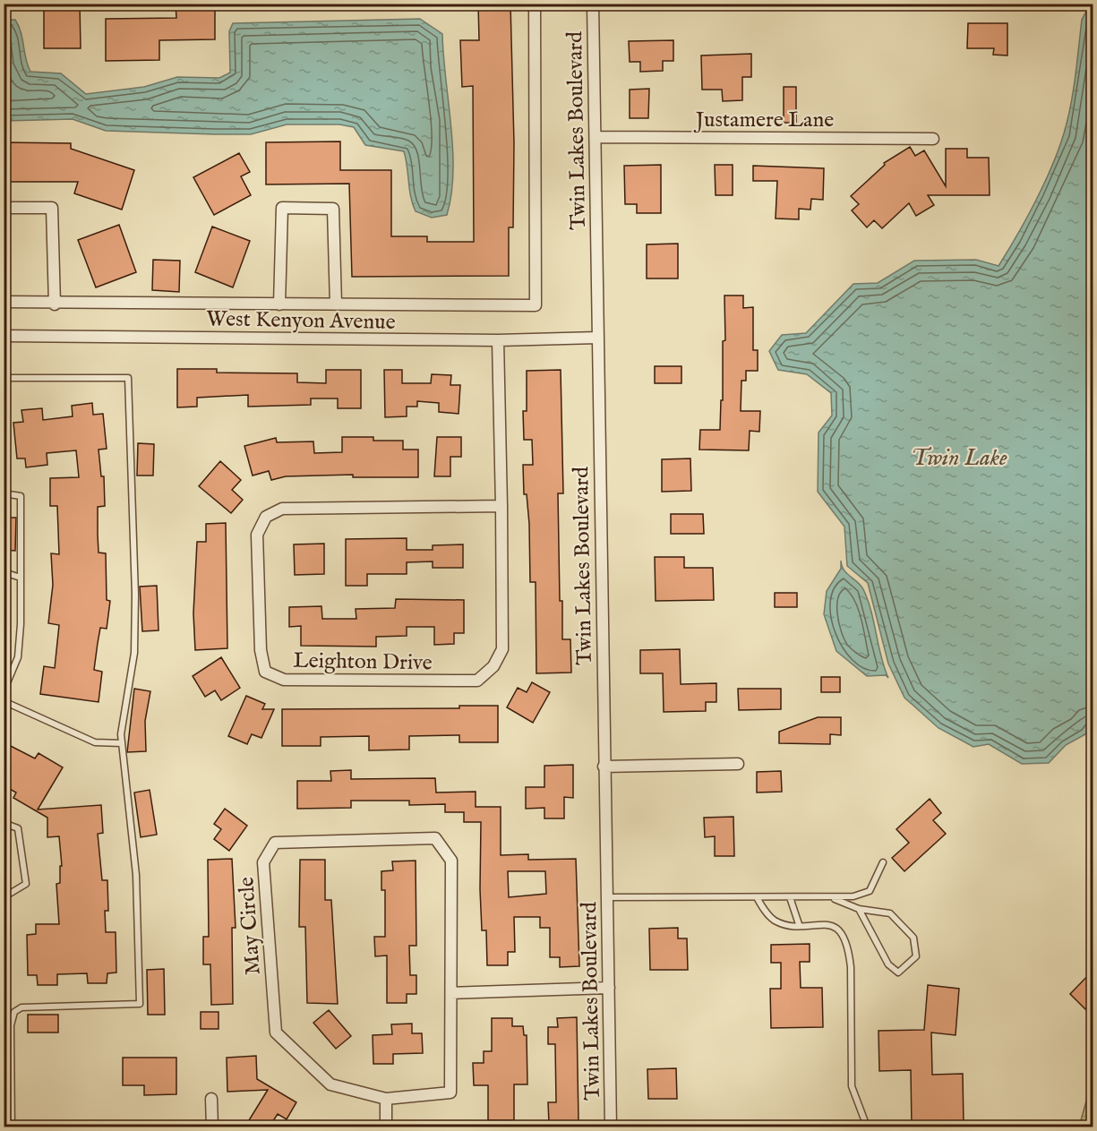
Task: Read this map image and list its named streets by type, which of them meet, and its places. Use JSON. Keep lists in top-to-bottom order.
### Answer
{
  "streets": {
    "street": [
      "Justamere Lane",
      "Twin Lakes Boulevard",
      "West Kenyon Avenue",
      "Leighton Drive",
      "May Circle"
    ]
  },
  "crossings": [
    ["Justamere Lane", "Twin Lakes Boulevard"],
    ["Twin Lakes Boulevard", "West Kenyon Avenue"],
    ["West Kenyon Avenue", "Leighton Drive"]
  ],
  "water": ["Twin Lake"]
}
